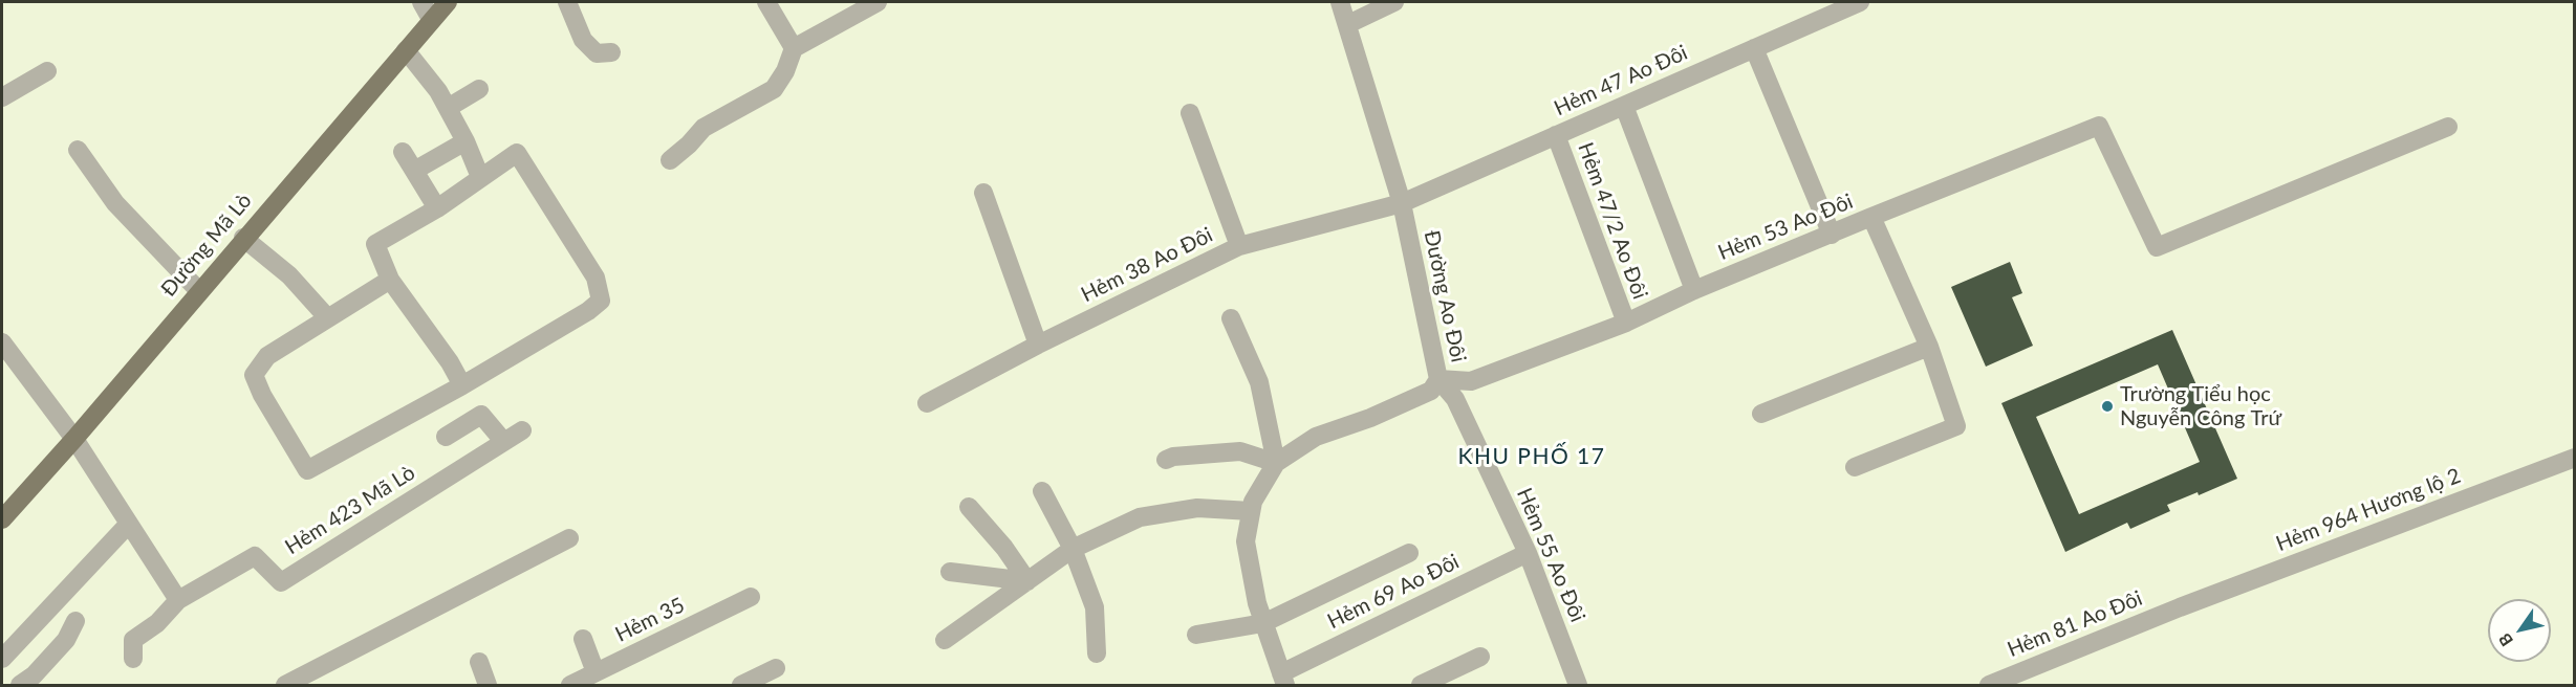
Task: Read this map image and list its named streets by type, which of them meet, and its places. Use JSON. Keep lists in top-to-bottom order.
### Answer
{
  "streets": {
    "main road": ["Đường Mã Lò"],
    "street": [
      "Hẻm 47 Ao Đôi",
      "Hẻm 47/2 Ao Đôi",
      "Hẻm 53 Ao Đôi",
      "Hẻm 38 Ao Đôi",
      "Đường Ao Đôi",
      "Hẻm 423 Mã Lò",
      "Hẻm 964 Hương lộ 2",
      "Hẻm 55 Ao Đôi",
      "Hẻm 69 Ao Đôi",
      "Hẻm 35",
      "Hẻm 81 Ao Đôi"
    ]
  },
  "crossings": [
    ["Hẻm 47 Ao Đôi", "Hẻm 47/2 Ao Đôi"],
    ["Hẻm 47 Ao Đôi", "Hẻm 38 Ao Đôi"],
    ["Hẻm 47 Ao Đôi", "Đường Ao Đôi"],
    ["Hẻm 47/2 Ao Đôi", "Hẻm 53 Ao Đôi"],
    ["Hẻm 53 Ao Đôi", "Đường Ao Đôi"],
    ["Hẻm 53 Ao Đôi", "Hẻm 55 Ao Đôi"],
    ["Hẻm 38 Ao Đôi", "Đường Ao Đôi"],
    ["Đường Ao Đôi", "Hẻm 55 Ao Đôi"],
    ["Đường Ao Đôi", "Hẻm 69 Ao Đôi"],
    ["Hẻm 964 Hương lộ 2", "Hẻm 81 Ao Đôi"],
    ["Hẻm 55 Ao Đôi", "Hẻm 69 Ao Đôi"]
  ],
  "districts": ["KHU PHỐ 17"],
  "places": ["Trường Tiểu học Nguyễn Công Trứ"],
  "north": "bottom left"
}
